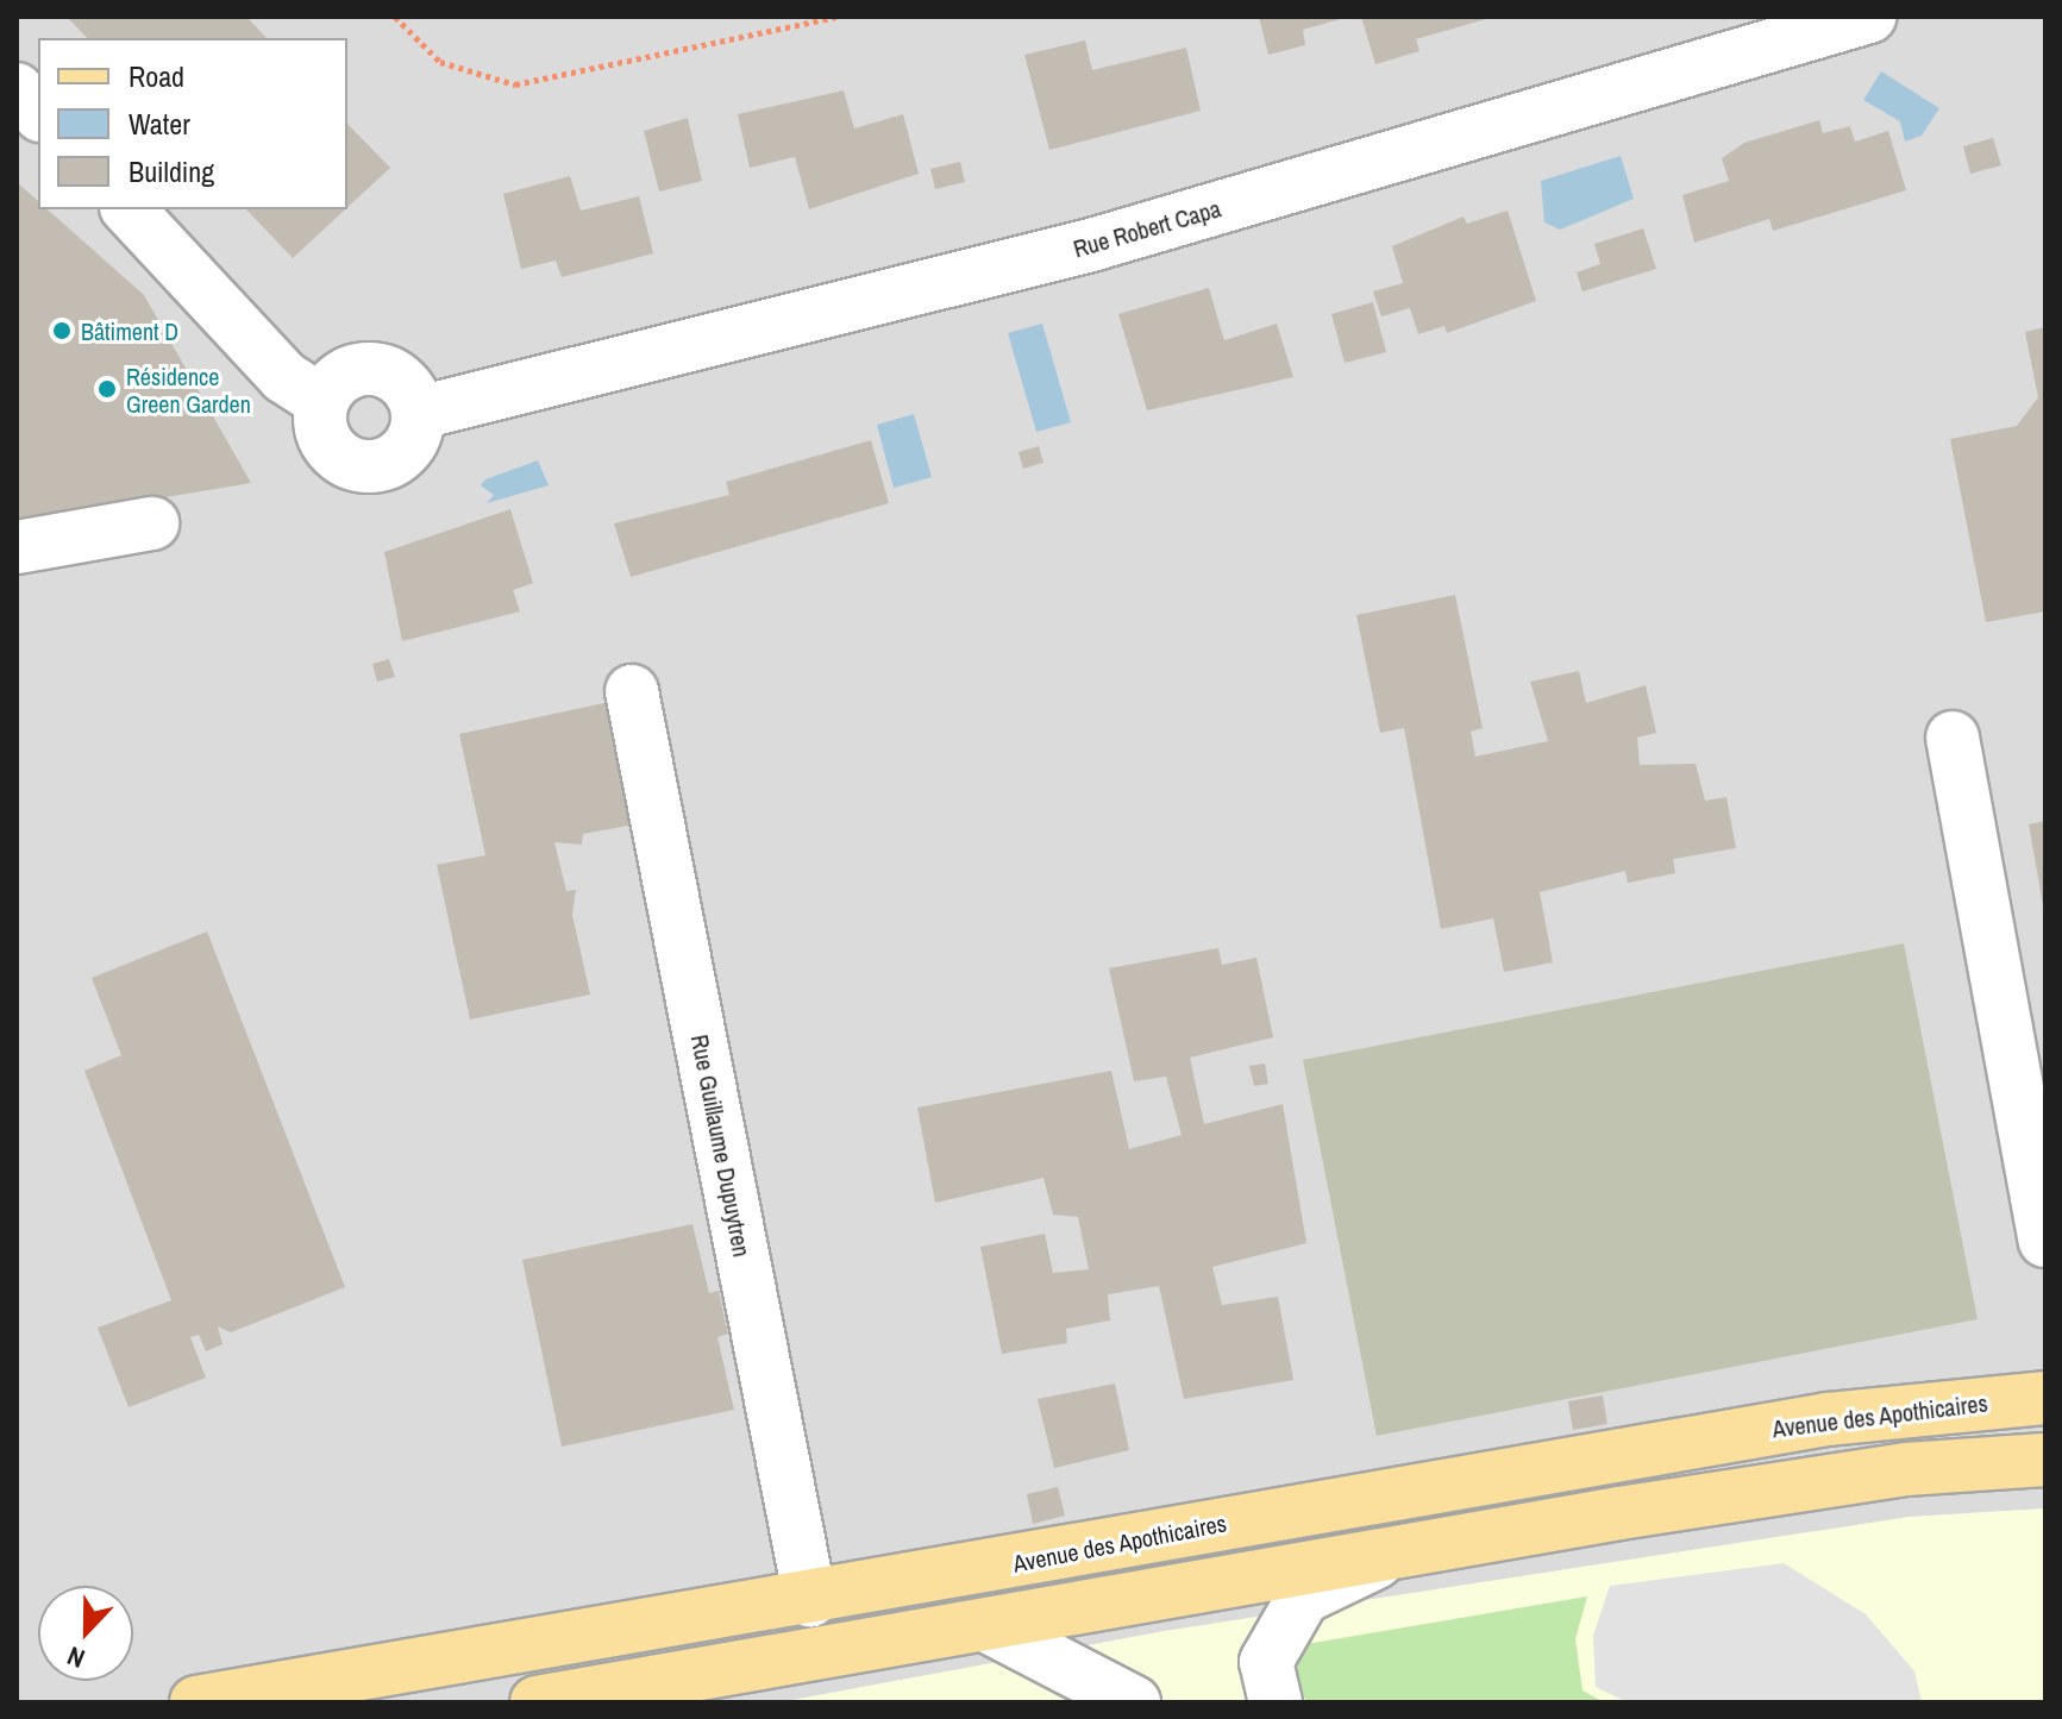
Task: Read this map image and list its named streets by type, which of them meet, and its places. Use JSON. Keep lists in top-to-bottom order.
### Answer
{
  "streets": {
    "main road": ["Avenue des Apothicaires"],
    "street": ["Rue Robert Capa", "Rue Guillaume Dupuytren"]
  },
  "crossings": [
    ["Rue Guillaume Dupuytren", "Avenue des Apothicaires"]
  ],
  "places": ["Bâtiment D", "Résidence Green Garden"],
  "legend": ["Road", "Water", "Building"],
  "north": "bottom"
}
